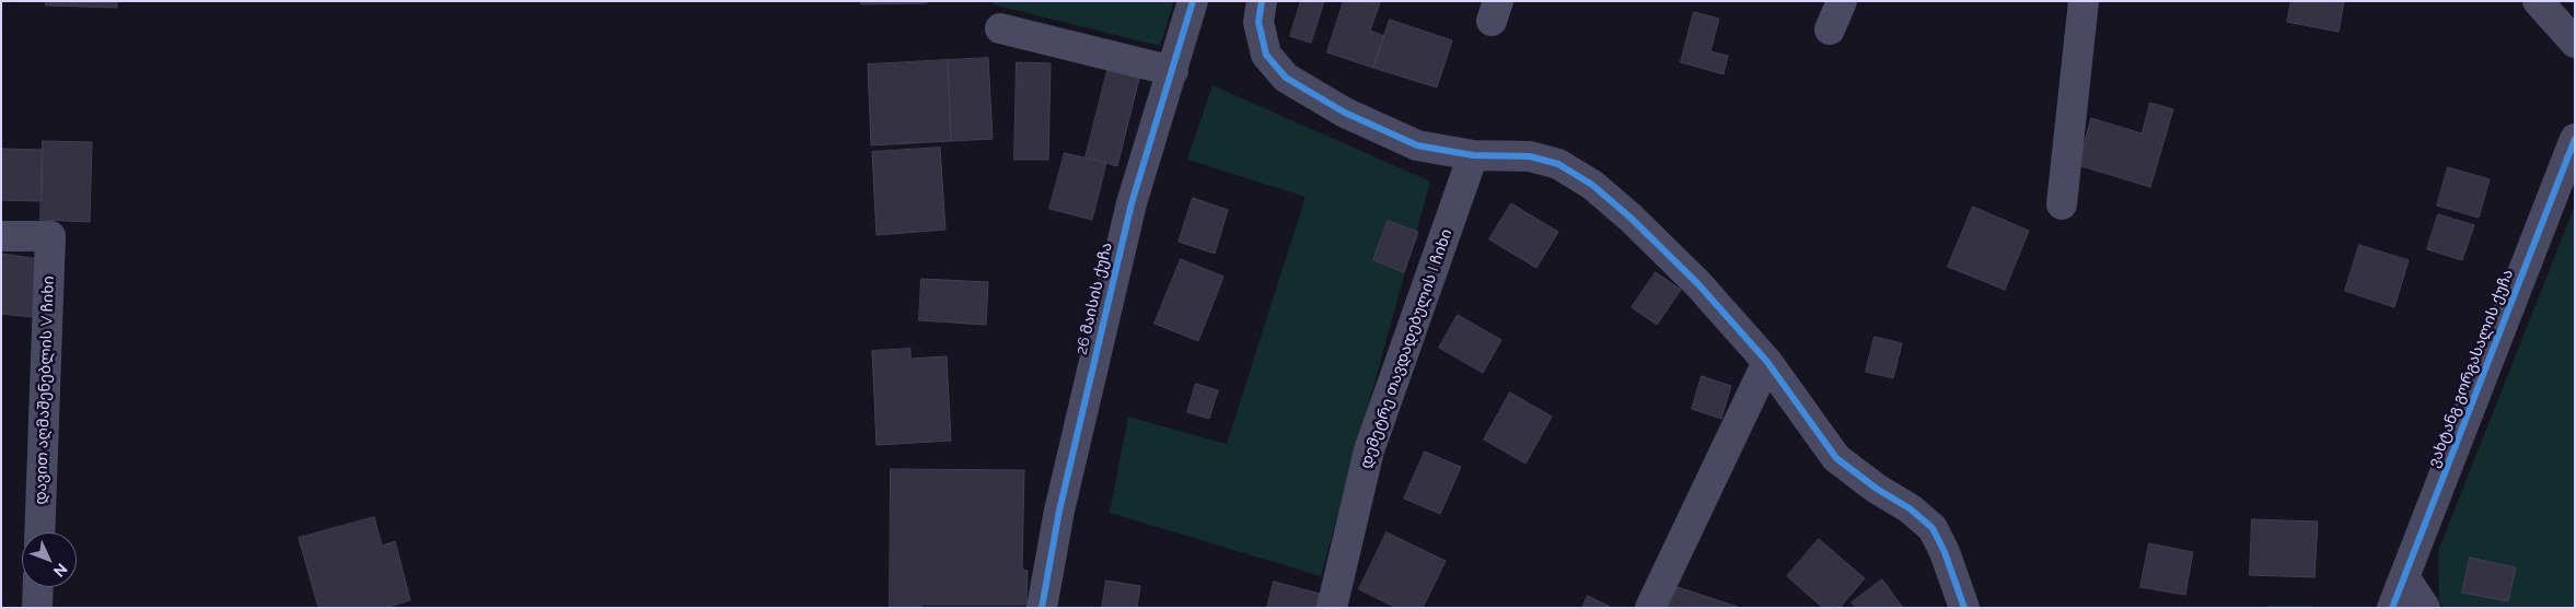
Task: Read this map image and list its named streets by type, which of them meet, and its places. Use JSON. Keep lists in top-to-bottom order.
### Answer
{
  "streets": {
    "street": [
      "26 მაისის ქუჩა",
      "დემეტრე თავდადებულის I ჩიხი",
      "ვახტანგ გორგასალის ქუჩა",
      "დავით აღმაშენებლის V ჩიხი"
    ]
  },
  "north": "bottom right"
}
